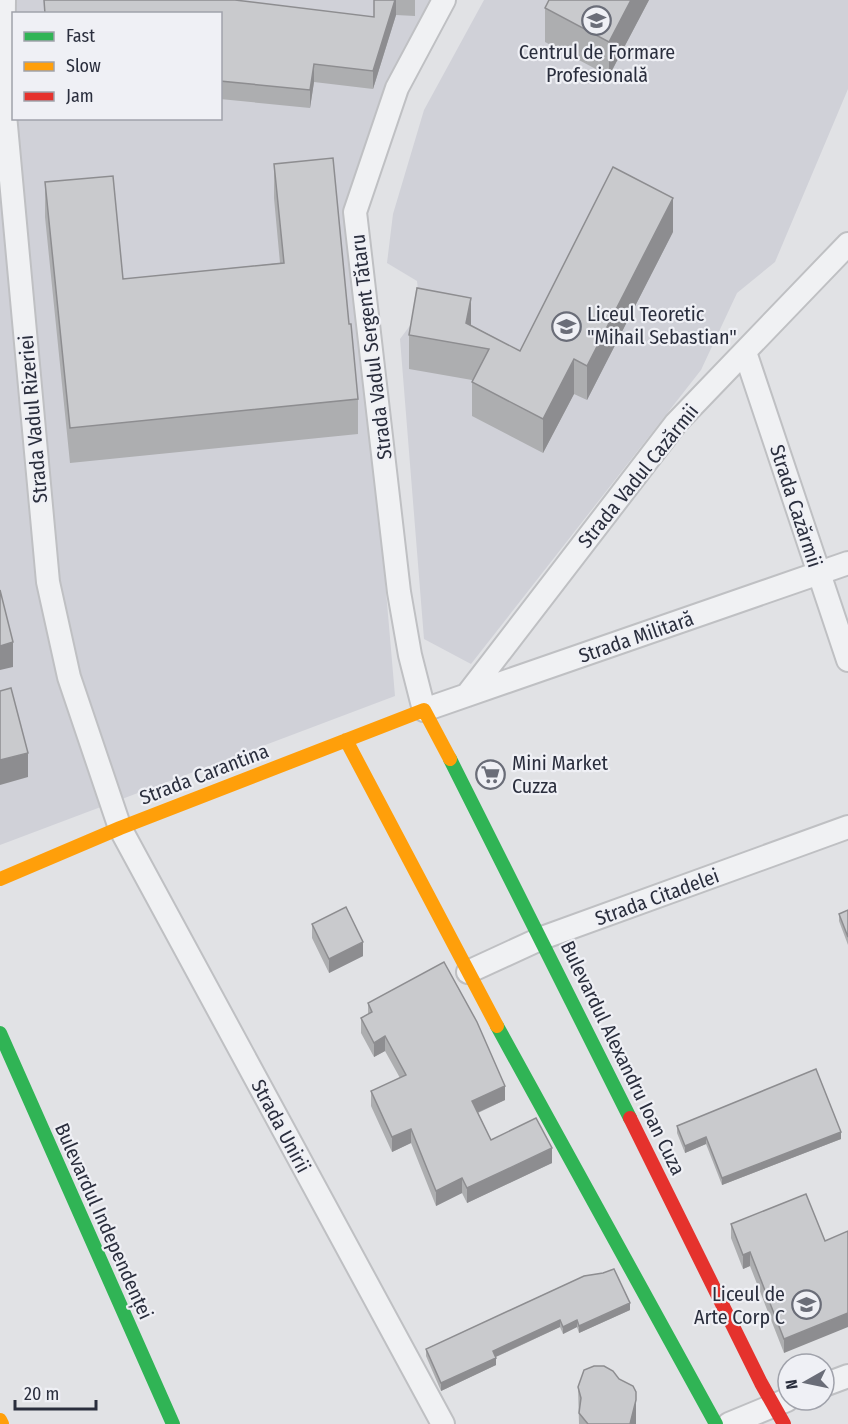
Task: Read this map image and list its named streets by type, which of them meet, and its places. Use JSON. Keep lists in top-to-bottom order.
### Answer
{
  "streets": {
    "main road": ["Strada Carantina", "Bulevardul Alexandru Ioan Cuza", "Bulevardul Independenței"],
    "street": [
      "Strada Vadul Sergent Tătaru",
      "Strada Vadul Rizeriei",
      "Strada Vadul Cazărmii",
      "Strada Cazărmii",
      "Strada Militară",
      "Strada Citadelei",
      "Strada Unirii"
    ]
  },
  "crossings": [
    ["Strada Vadul Sergent Tătaru", "Strada Militară"],
    ["Strada Vadul Sergent Tătaru", "Strada Carantina"],
    ["Strada Vadul Sergent Tătaru", "Bulevardul Alexandru Ioan Cuza"],
    ["Strada Vadul Rizeriei", "Strada Carantina"],
    ["Strada Vadul Rizeriei", "Strada Unirii"],
    ["Strada Vadul Cazărmii", "Strada Cazărmii"],
    ["Strada Vadul Cazărmii", "Strada Militară"],
    ["Strada Cazărmii", "Strada Militară"],
    ["Strada Militară", "Strada Carantina"],
    ["Strada Militară", "Bulevardul Alexandru Ioan Cuza"],
    ["Strada Carantina", "Bulevardul Alexandru Ioan Cuza"],
    ["Strada Carantina", "Strada Unirii"],
    ["Strada Citadelei", "Bulevardul Alexandru Ioan Cuza"]
  ],
  "places": {
    "school or university": ["Centrul de Formare Profesională", "Liceul Teoretic \"Mihail Sebastian\"", "Liceul de Arte Corp C"],
    "supermarket": ["Mini Market Cuzza"]
  },
  "legend": ["Fast", "Slow", "Jam"],
  "scale_bar": "20 m",
  "north": "left"
}
